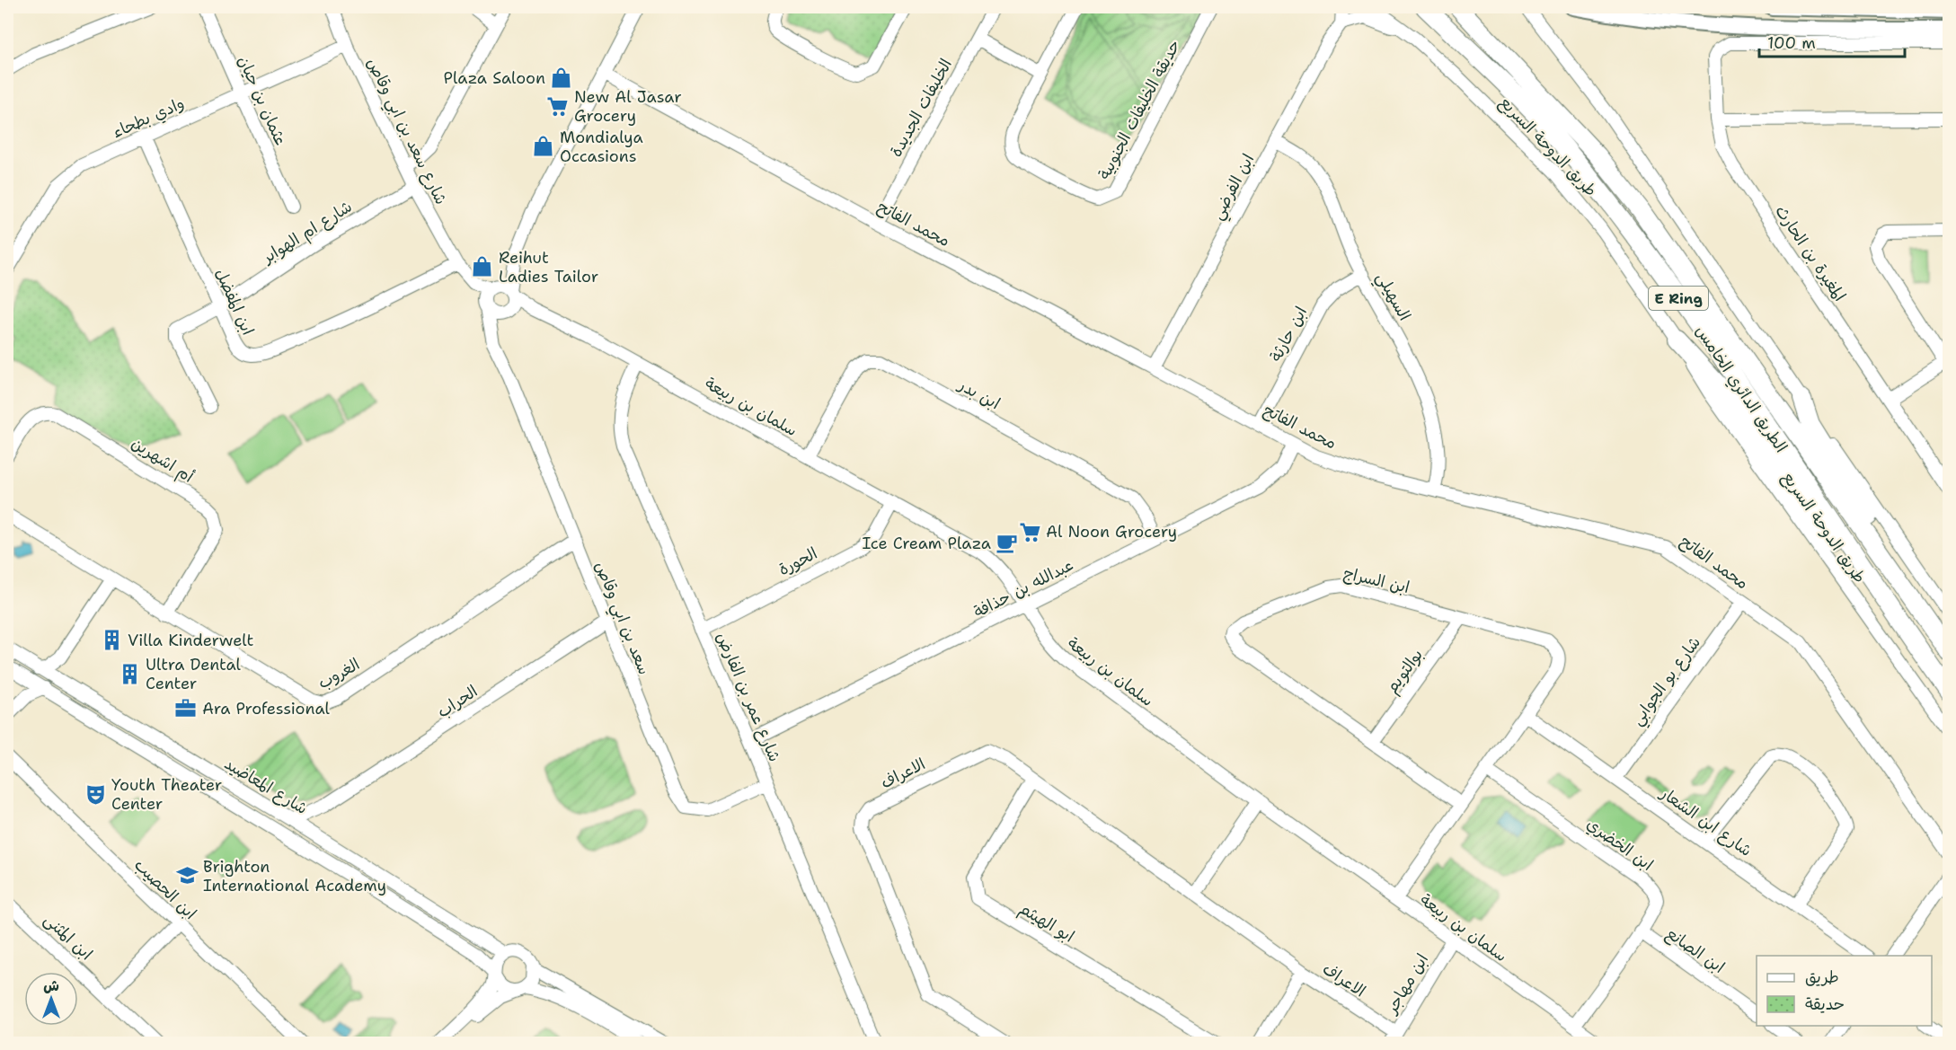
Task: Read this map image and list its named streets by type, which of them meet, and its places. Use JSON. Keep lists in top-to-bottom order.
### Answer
{
  "streets": {
    "highway": ["E Ring", "الطريق الدائري الخامس"],
    "street": [
      "عثمان بن حيان",
      "الخليفات الجديدة",
      "حديقة الخليفات الجنوبية",
      "وادي بطحاء",
      "شارع سعد بن ابي وقاص",
      "طريق الدوحة السريع",
      "ابن الفرضي",
      "محمد الفاتح",
      "شارع ام الهوابر",
      "المغيرة بن الحارث",
      "السهيلي",
      "ابن المفضل",
      "ابن حارثة",
      "ابن بدر",
      "سلمان بن ربيعة",
      "أم اشهرين",
      "الحورة",
      "ابن السراج",
      "عبدالله بن حذافة",
      "سعد بن ابي وقاص",
      "بوالتويم",
      "الغروب",
      "شارع بو الجوابي",
      "شارع عمر بن الفارض",
      "الحراب",
      "الاعراف",
      "شارع المعاضيد",
      "شارع ابن الشعار",
      "ابن الخضري",
      "ابن الحصيب",
      "ابو الهيثم",
      "ابن المثنى",
      "ابن الصانع",
      "ابن مهاجر"
    ]
  },
  "crossings": [
    ["عثمان بن حيان", "وادي بطحاء"],
    ["الخليفات الجديدة", "محمد الفاتح"],
    ["وادي بطحاء", "شارع سعد بن ابي وقاص"],
    ["وادي بطحاء", "ابن المفضل"],
    ["شارع سعد بن ابي وقاص", "شارع ام الهوابر"],
    ["شارع سعد بن ابي وقاص", "ابن المفضل"],
    ["شارع سعد بن ابي وقاص", "سلمان بن ربيعة"],
    ["شارع سعد بن ابي وقاص", "سعد بن ابي وقاص"],
    ["ابن الفرضي", "محمد الفاتح"],
    ["ابن الفرضي", "السهيلي"],
    ["محمد الفاتح", "السهيلي"],
    ["محمد الفاتح", "ابن حارثة"],
    ["محمد الفاتح", "عبدالله بن حذافة"],
    ["محمد الفاتح", "شارع بو الجوابي"],
    ["شارع ام الهوابر", "ابن المفضل"],
    ["السهيلي", "ابن حارثة"],
    ["ابن بدر", "سلمان بن ربيعة"],
    ["ابن بدر", "عبدالله بن حذافة"],
    ["سلمان بن ربيعة", "الحورة"],
    ["سلمان بن ربيعة", "ابن السراج"],
    ["سلمان بن ربيعة", "عبدالله بن حذافة"],
    ["سلمان بن ربيعة", "شارع عمر بن الفارض"],
    ["سلمان بن ربيعة", "ابن الخضري"],
    ["سلمان بن ربيعة", "ابن مهاجر"],
    ["أم اشهرين", "الغروب"],
    ["الحورة", "شارع عمر بن الفارض"],
    ["ابن السراج", "بوالتويم"],
    ["ابن السراج", "شارع ابن الشعار"],
    ["ابن السراج", "ابن الخضري"],
    ["عبدالله بن حذافة", "شارع عمر بن الفارض"],
    ["سعد بن ابي وقاص", "الغروب"],
    ["سعد بن ابي وقاص", "شارع عمر بن الفارض"],
    ["سعد بن ابي وقاص", "الحراب"],
    ["شارع بو الجوابي", "شارع ابن الشعار"],
    ["الحراب", "شارع المعاضيد"],
    ["الاعراف", "ابو الهيثم"],
    ["الاعراف", "ابن مهاجر"],
    ["ابن الخضري", "ابن الصانع"]
  ],
  "places": {
    "shop": ["Plaza Saloon", "Mondialya Occasions", "Reihut Ladies Tailor"],
    "supermarket": ["New Al Jasar Grocery", "Al Noon Grocery"],
    "cafe": ["Ice Cream Plaza"],
    "building": ["Villa Kinderwelt", "Ultra Dental Center"],
    "office": ["Ara Professional"],
    "theatre": ["Youth Theater Center"],
    "school or university": ["Brighton International Academy"]
  },
  "legend": ["طريق", "حديقة"],
  "scale_bar": "100 m",
  "north": "top"
}
